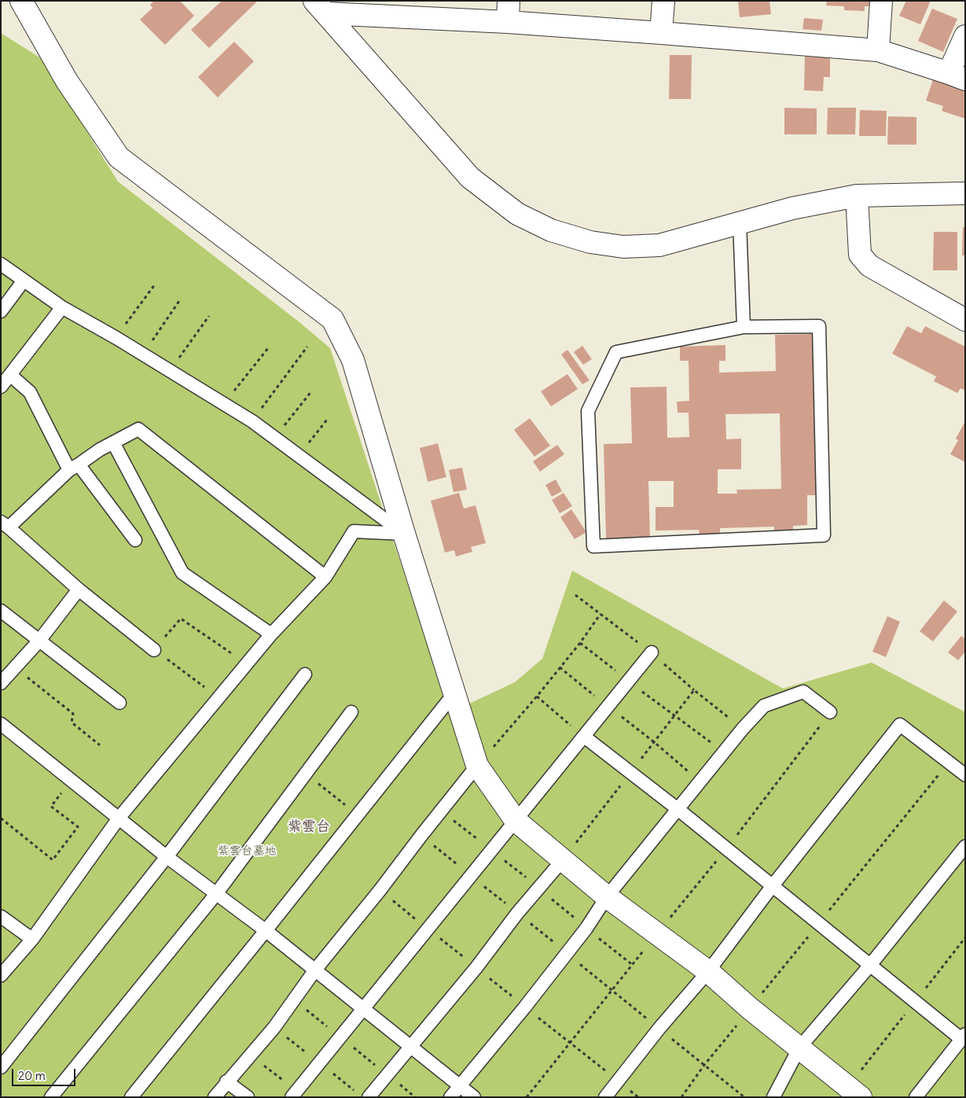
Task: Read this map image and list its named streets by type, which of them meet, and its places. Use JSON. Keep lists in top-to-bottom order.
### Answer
{
  "districts": ["紫雲台"],
  "parks": ["紫雲台墓地"],
  "scale_bar": "20 m"
}
